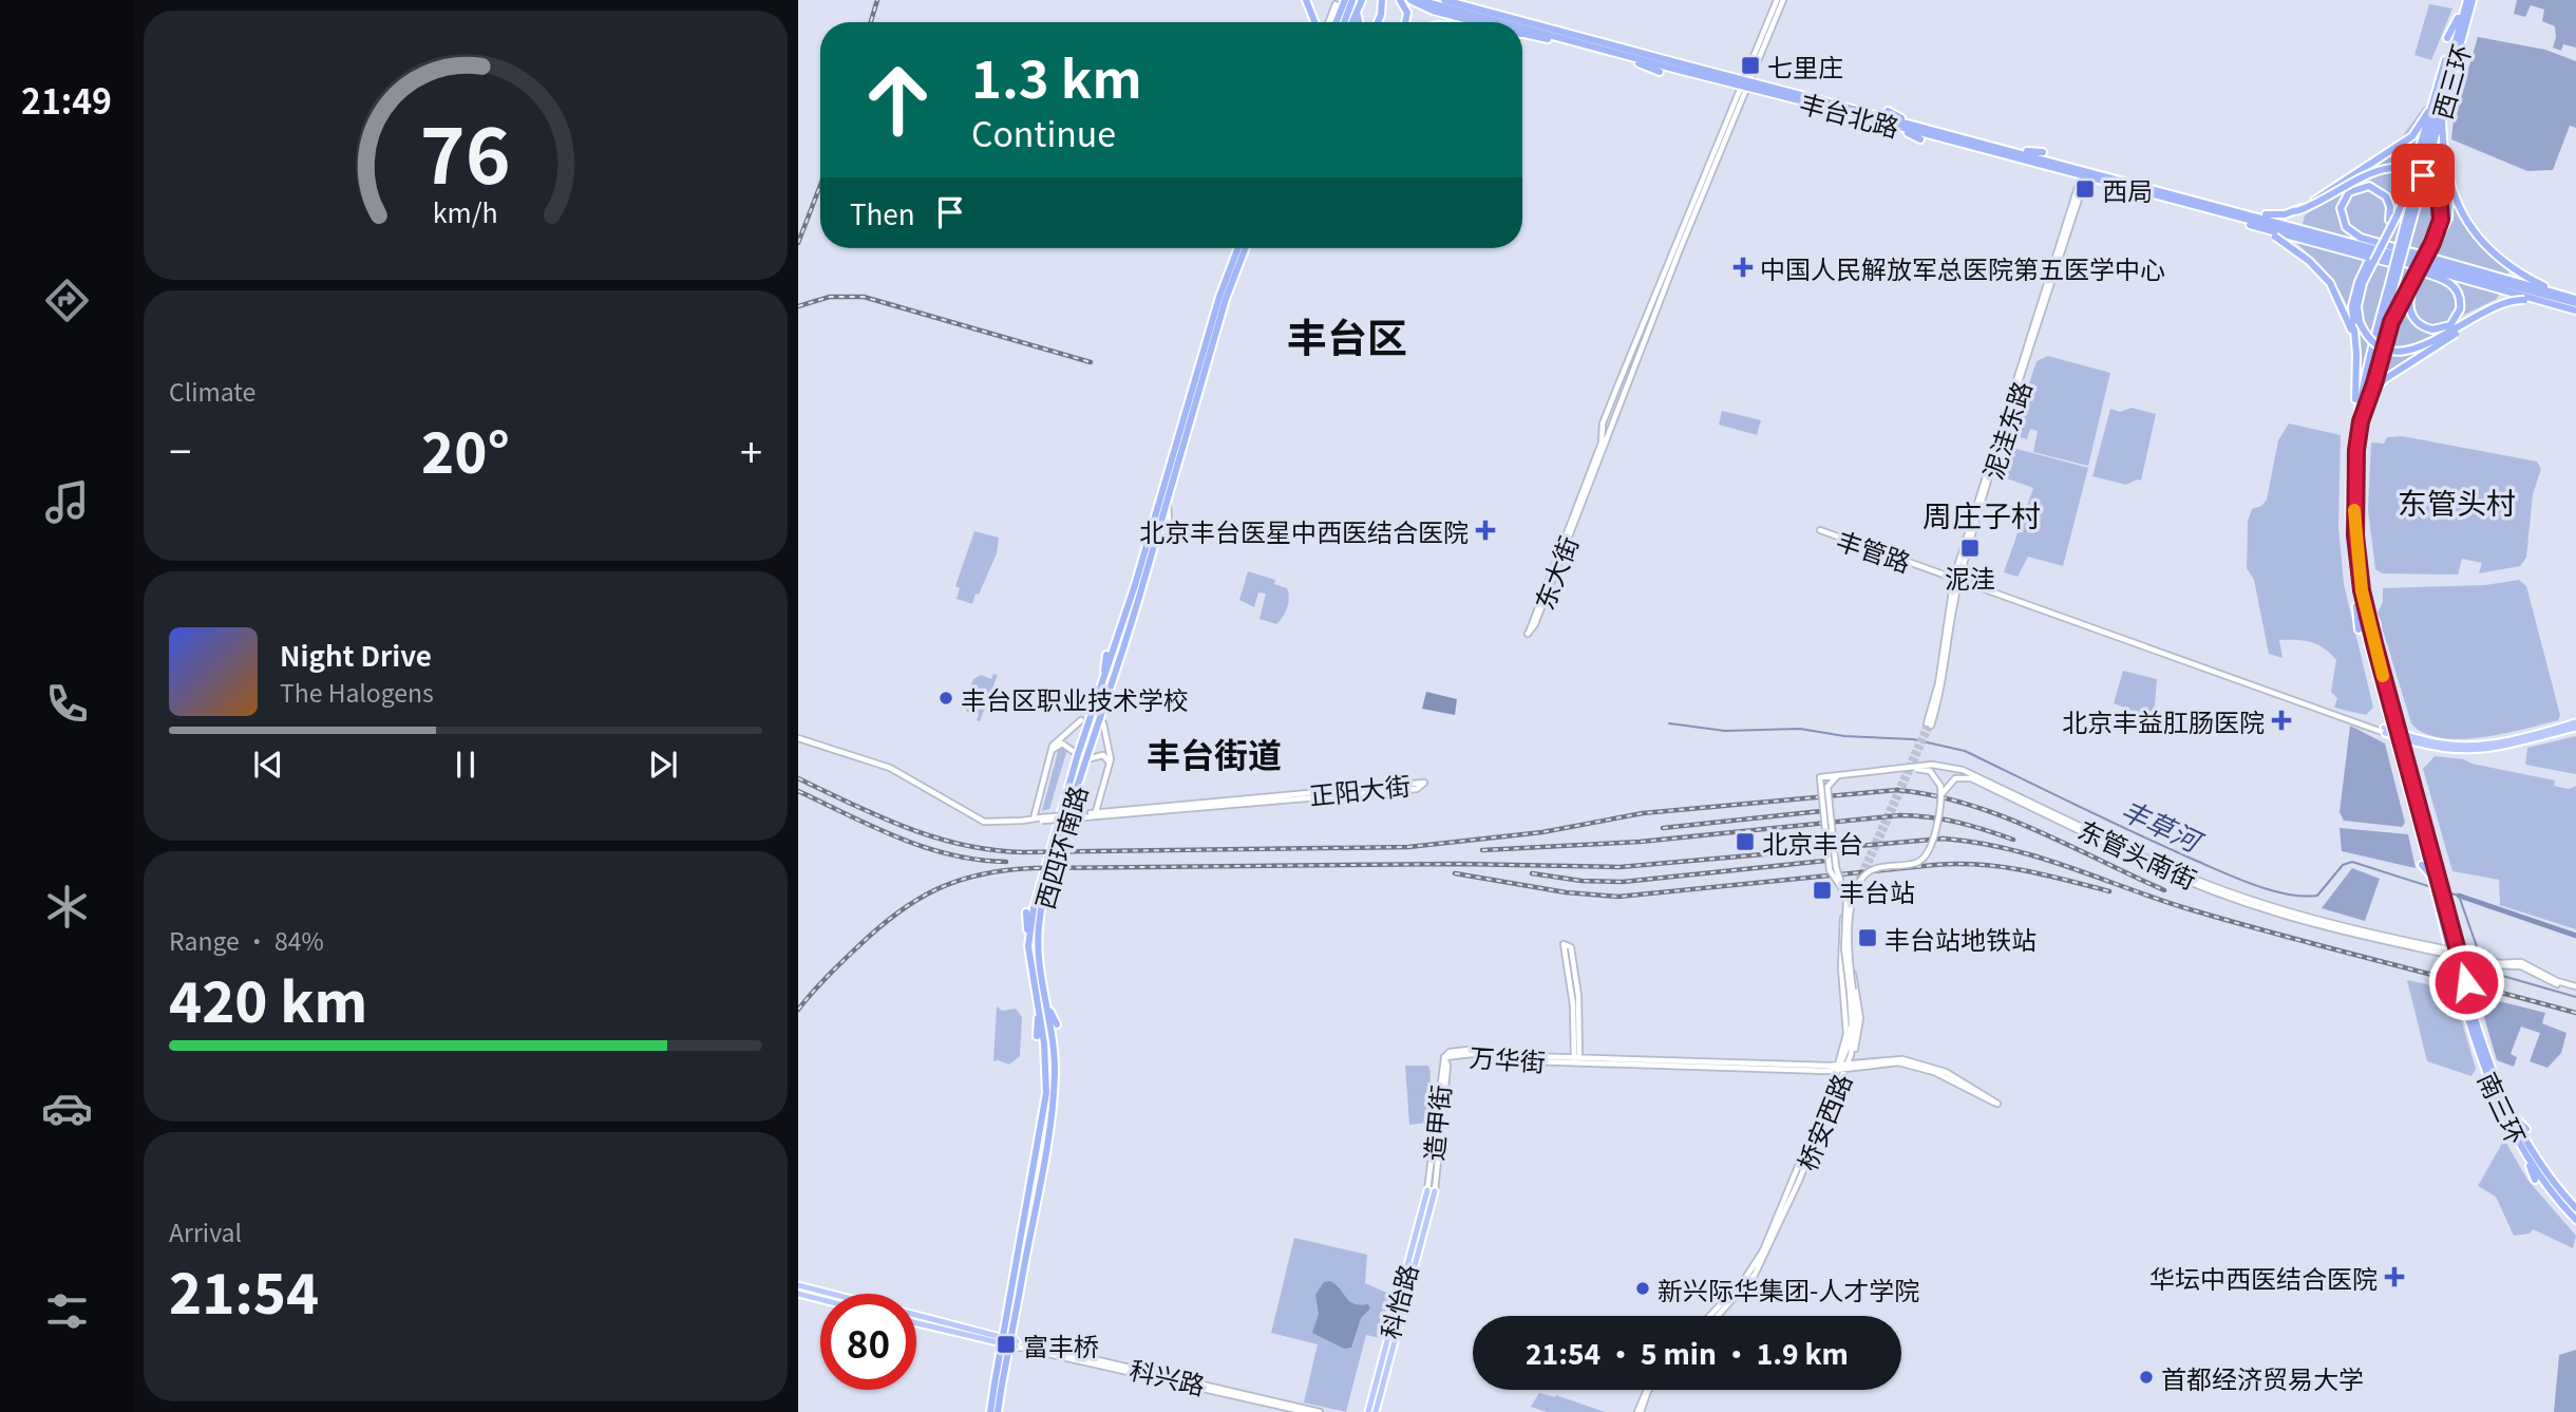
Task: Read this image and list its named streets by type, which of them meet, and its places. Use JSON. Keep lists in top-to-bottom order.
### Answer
{
  "streets": {
    "highway": [
      "西三环",
      "丰台北路",
      "西四环南路",
      "南三环"
    ],
    "main road": [
      "泥洼东路",
      "丰管路",
      "东大街",
      "正阳大街",
      "东管头南街",
      "万华街",
      "桥安西路",
      "造甲街",
      "科怡路",
      "科兴路"
    ]
  },
  "crossings": [
    ["西三环", "南三环"],
    ["泥洼东路", "丰管路"],
    ["东管头南街", "桥安西路"],
    ["万华街", "桥安西路"],
    ["万华街", "造甲街"],
    ["造甲街", "科怡路"]
  ],
  "districts": [
    "丰台区",
    "东管头村",
    "周庄子村",
    "丰台街道"
  ],
  "water": ["丰草河"],
  "places": {
    "transit": [
      "七里庄",
      "西局",
      "泥洼",
      "北京丰台",
      "丰台站",
      "丰台站地铁站",
      "富丰桥"
    ],
    "health": [
      "中国人民解放军总医院第五医学中心",
      "北京丰台医星中西医结合医院",
      "北京丰益肛肠医院",
      "华坛中西医结合医院"
    ],
    "other": ["丰台区职业技术学校", "新兴际华集团-人才学院", "首都经济贸易大学"]
  },
  "page": {
    "tabs": "21:49",
    "turn": ["1.3 km", "Continue"],
    "then": "Then",
    "tile": [
      "Climate",
      ["Range · 84%", "420 km"],
      ["Arrival", "21:54"]
    ],
    "heat": ["−", "20°", "+"],
    "song": ["Night Drive", "The Halogens"],
    "limit": "80",
    "trip": "21:54 · 5 min · 1.9 km",
    "gauge": ["76", "km/h"]
  }
}
